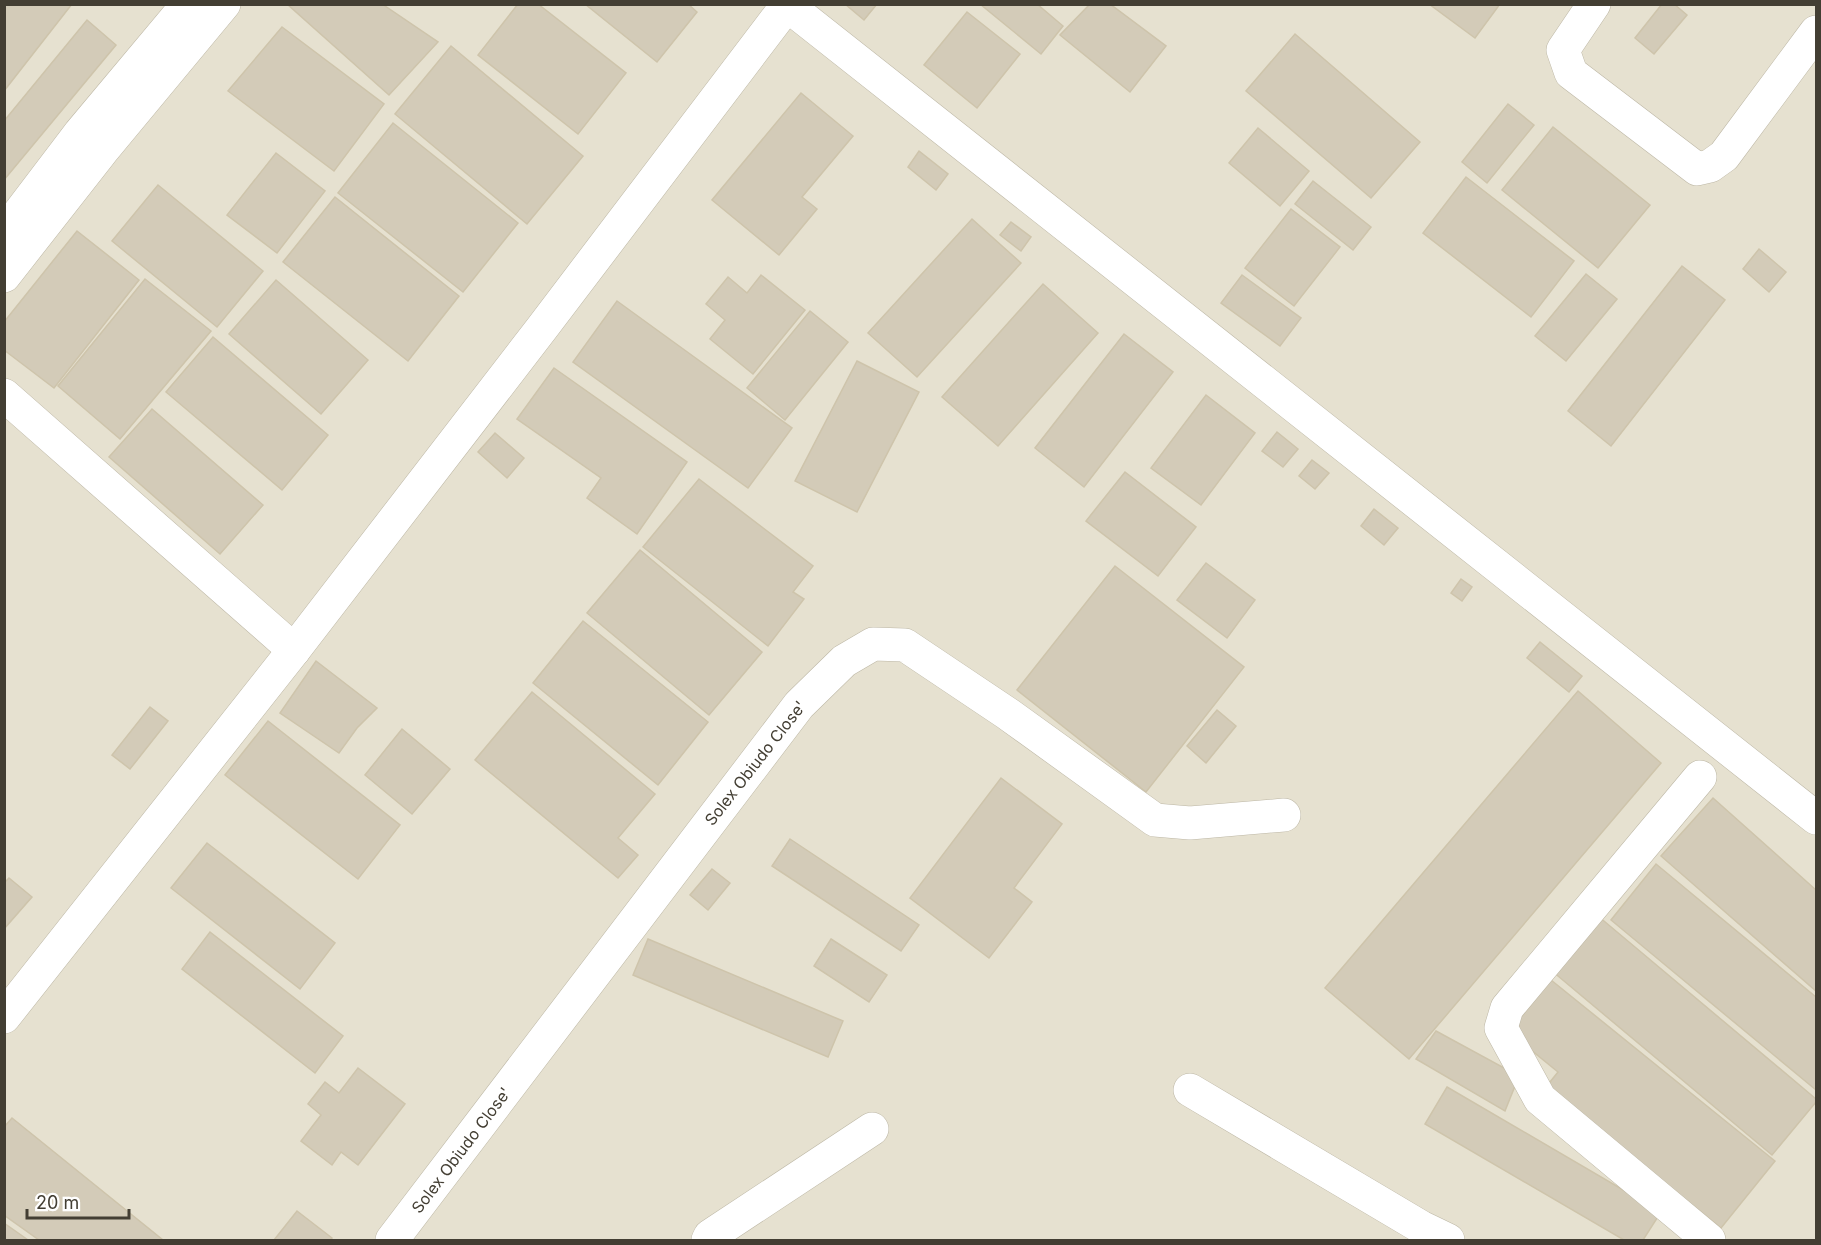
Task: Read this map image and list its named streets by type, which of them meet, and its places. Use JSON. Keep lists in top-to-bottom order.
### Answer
{
  "streets": {
    "street": ["Solex Obiudo Close'"]
  },
  "scale_bar": "20 m"
}
